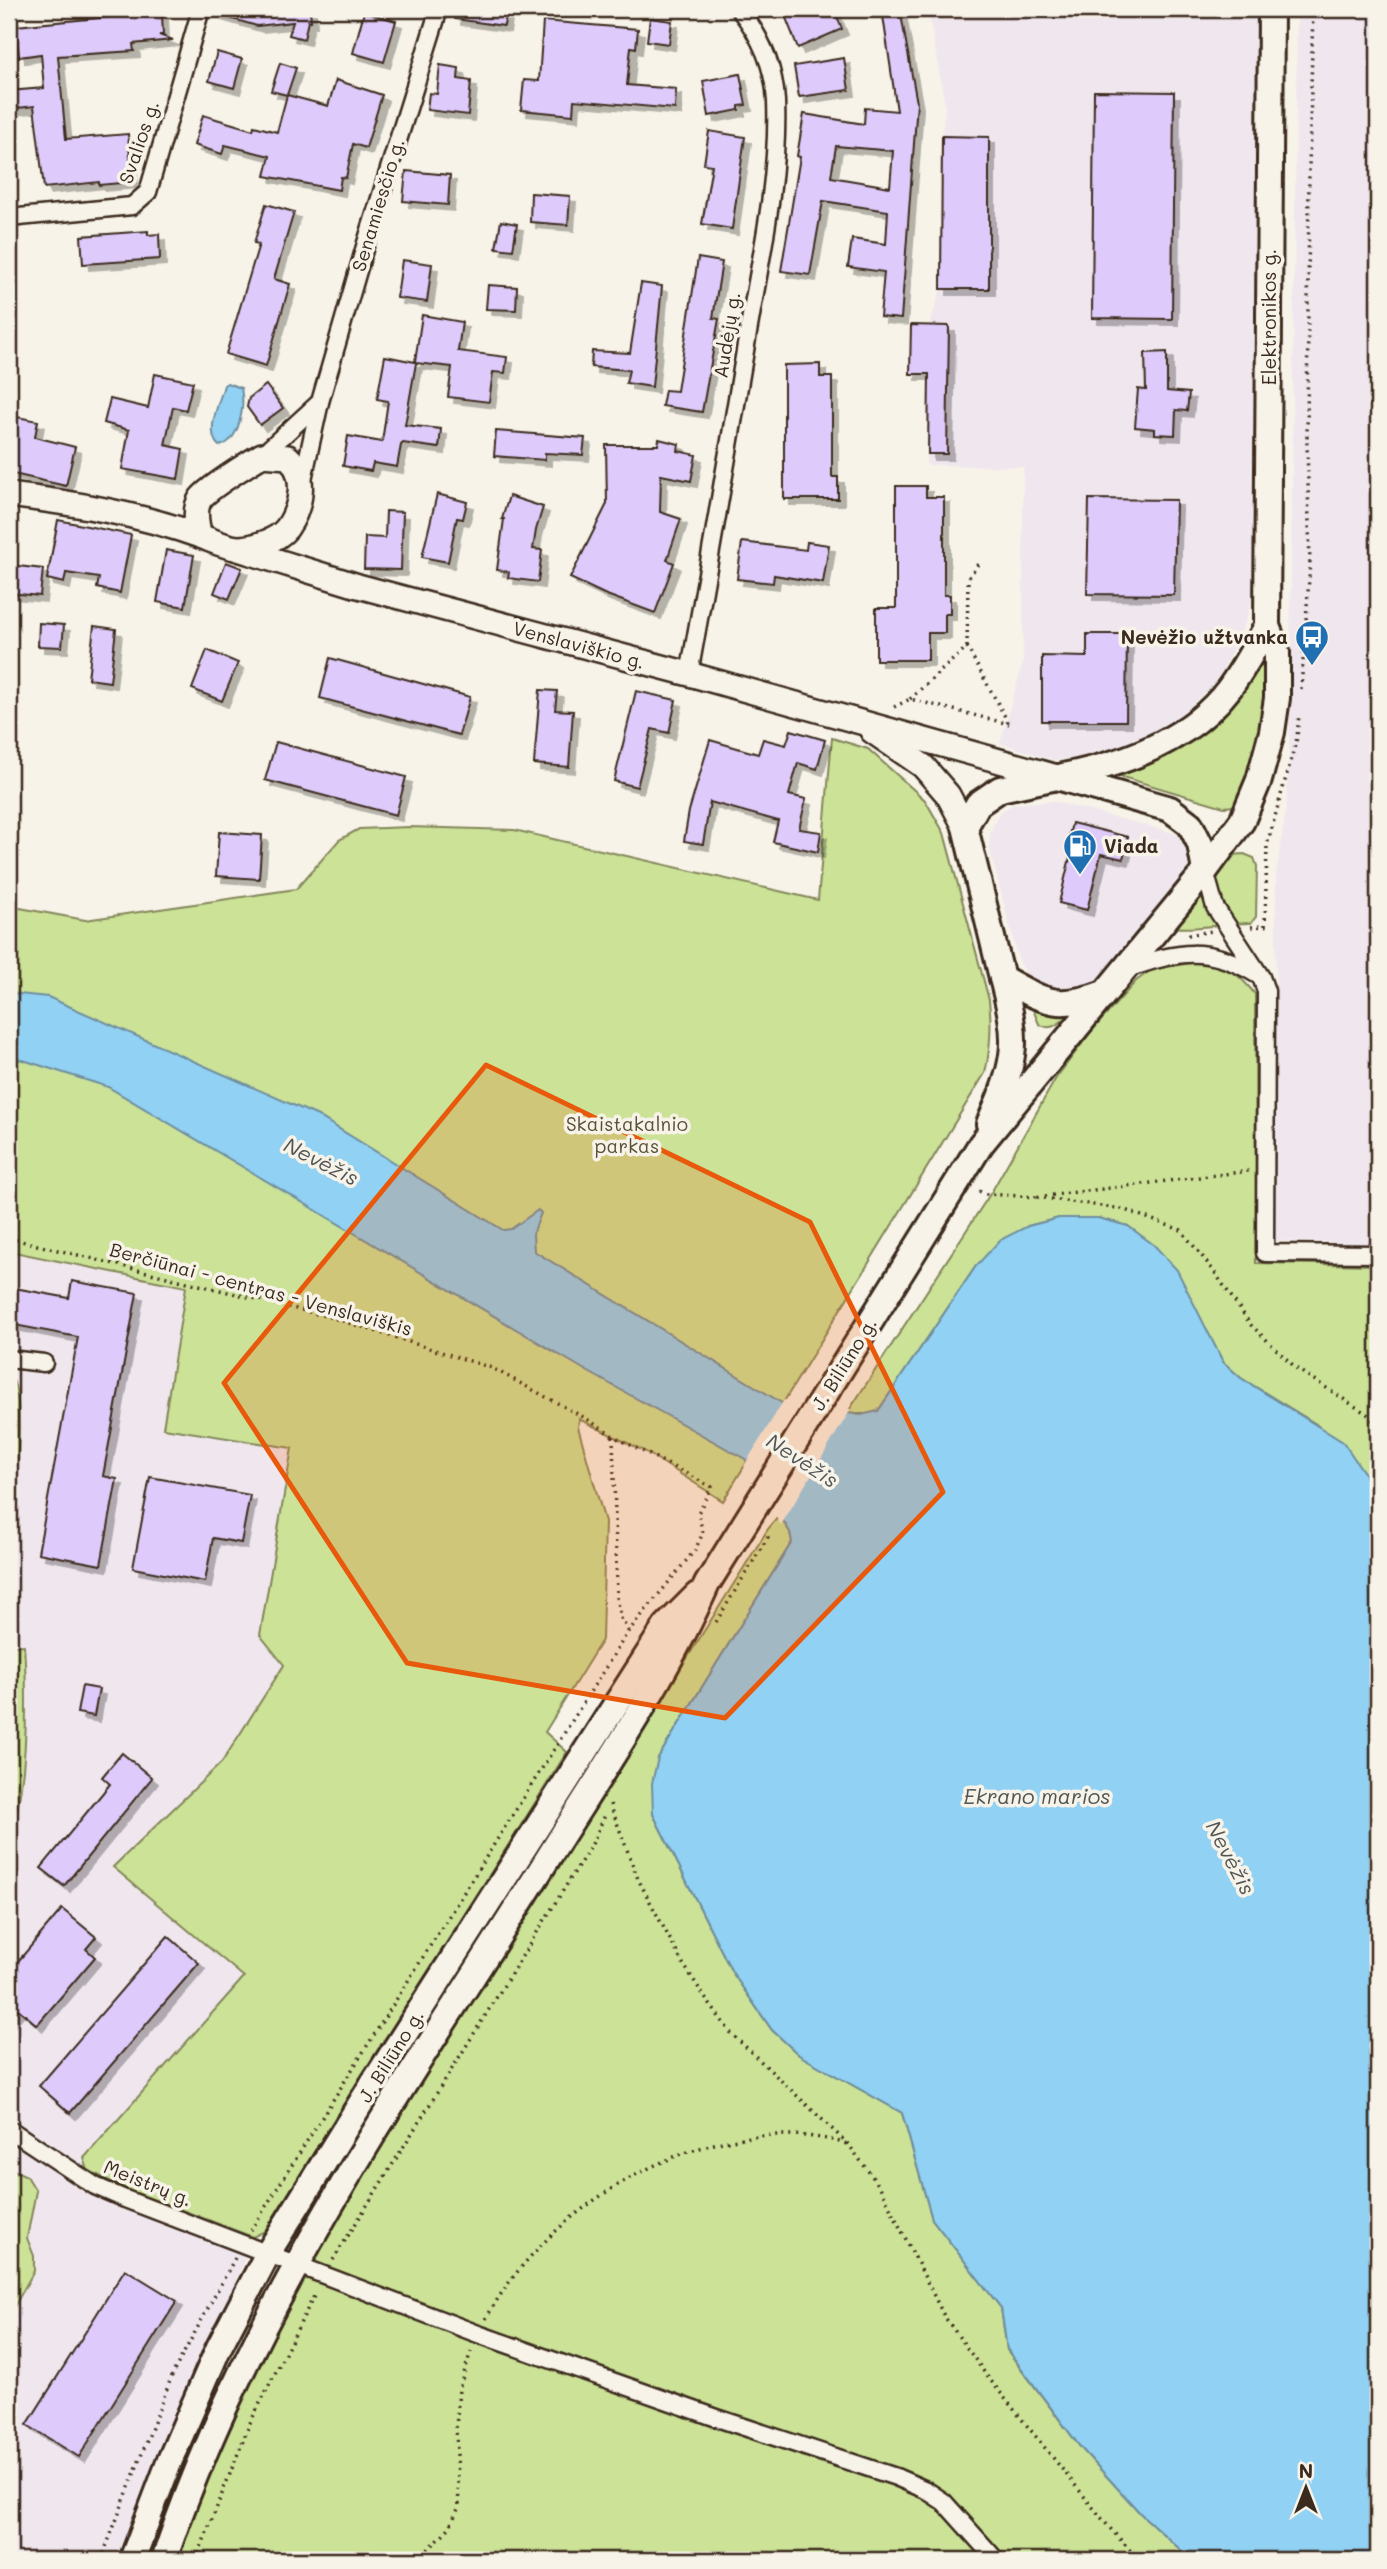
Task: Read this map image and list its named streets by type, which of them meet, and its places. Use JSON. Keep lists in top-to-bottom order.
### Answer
{
  "streets": {
    "main road": ["Elektronikos g.", "Venslaviškio g.", "J. Biliūno g."],
    "street": [
      "Svalios g.",
      "Senamiesčio g.",
      "Audėjų g.",
      "Meistrų g."
    ],
    "path": ["Berčiūnai - centras - Venslaviškis"]
  },
  "crossings": [
    ["Senamiesčio g.", "Venslaviškio g."],
    ["Elektronikos g.", "Venslaviškio g."],
    ["Elektronikos g.", "J. Biliūno g."],
    ["Audėjų g.", "Venslaviškio g."],
    ["Venslaviškio g.", "J. Biliūno g."],
    ["J. Biliūno g.", "Meistrų g."]
  ],
  "water": ["Nevėžis", "Ekrano marios"],
  "parks": ["Skaistakalnio parkas"],
  "places": {
    "bus stop": ["Nevėžio užtvanka"],
    "fuel station": ["Viada"]
  },
  "north": "top"
}
